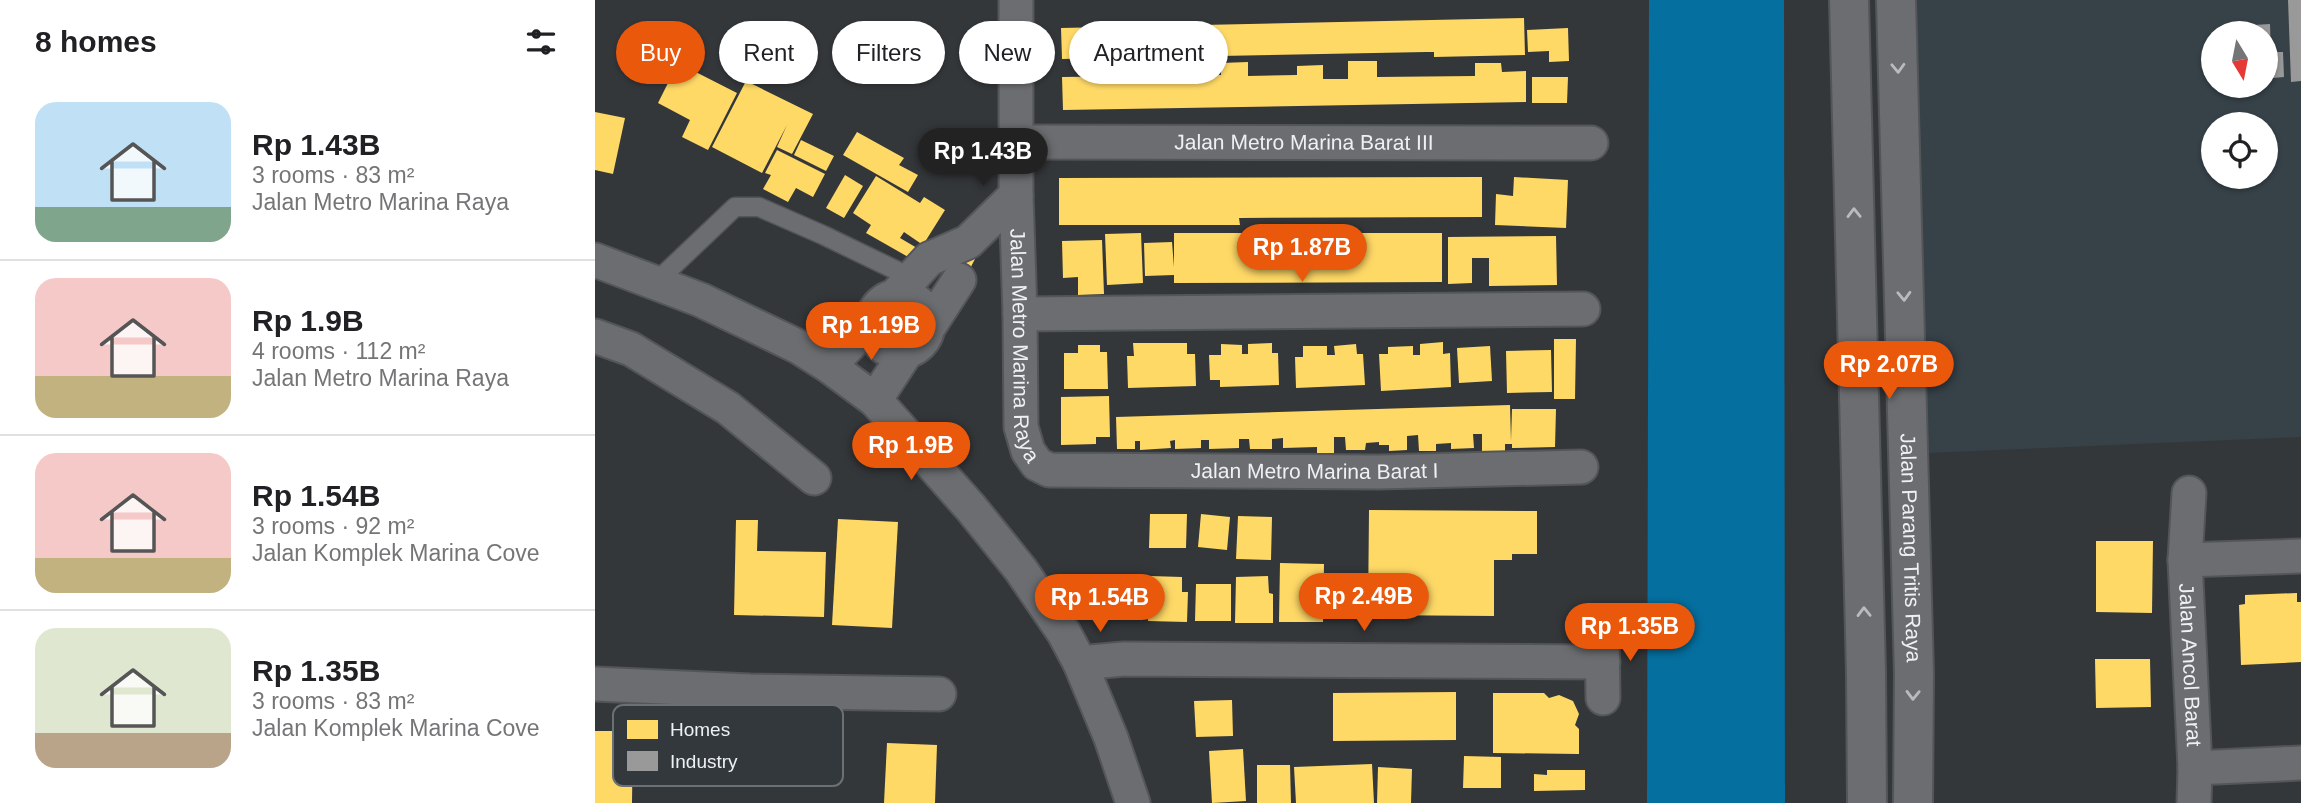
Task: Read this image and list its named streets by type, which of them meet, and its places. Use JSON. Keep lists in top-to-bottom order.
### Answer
{
  "streets": {
    "street": [
      "Jalan Metro Marina Barat III",
      "Jalan Metro Marina Raya",
      "Jalan Metro Marina Barat I",
      "Jalan Parang Tritis Raya",
      "Jalan Ancol Barat"
    ]
  },
  "crossings": [
    ["Jalan Metro Marina Barat III", "Jalan Metro Marina Raya"],
    ["Jalan Metro Marina Raya", "Jalan Metro Marina Barat I"]
  ],
  "legend": ["Homes", "Industry"],
  "north": "bottom",
  "page": {
    "heading": "8 homes",
    "chip": [
      "Buy",
      "Rent",
      "Filters",
      "New",
      "Apartment"
    ],
    "list": [
      {
        "name": "Rp 1.43B",
        "note": "3 rooms · 83 m² · Jalan Metro Marina Raya"
      },
      {
        "name": "Rp 1.9B",
        "note": "4 rooms · 112 m² · Jalan Metro Marina Raya"
      },
      {
        "name": "Rp 1.54B",
        "note": "3 rooms · 92 m² · Jalan Komplek Marina Cove"
      },
      {
        "name": "Rp 1.35B",
        "note": "3 rooms · 83 m² · Jalan Komplek Marina Cove"
      }
    ],
    "price": [
      "Rp 1.43B",
      "Rp 1.87B",
      "Rp 1.19B",
      "Rp 2.07B",
      "Rp 1.9B",
      "Rp 2.49B",
      "Rp 1.54B",
      "Rp 1.35B"
    ]
  }
}
